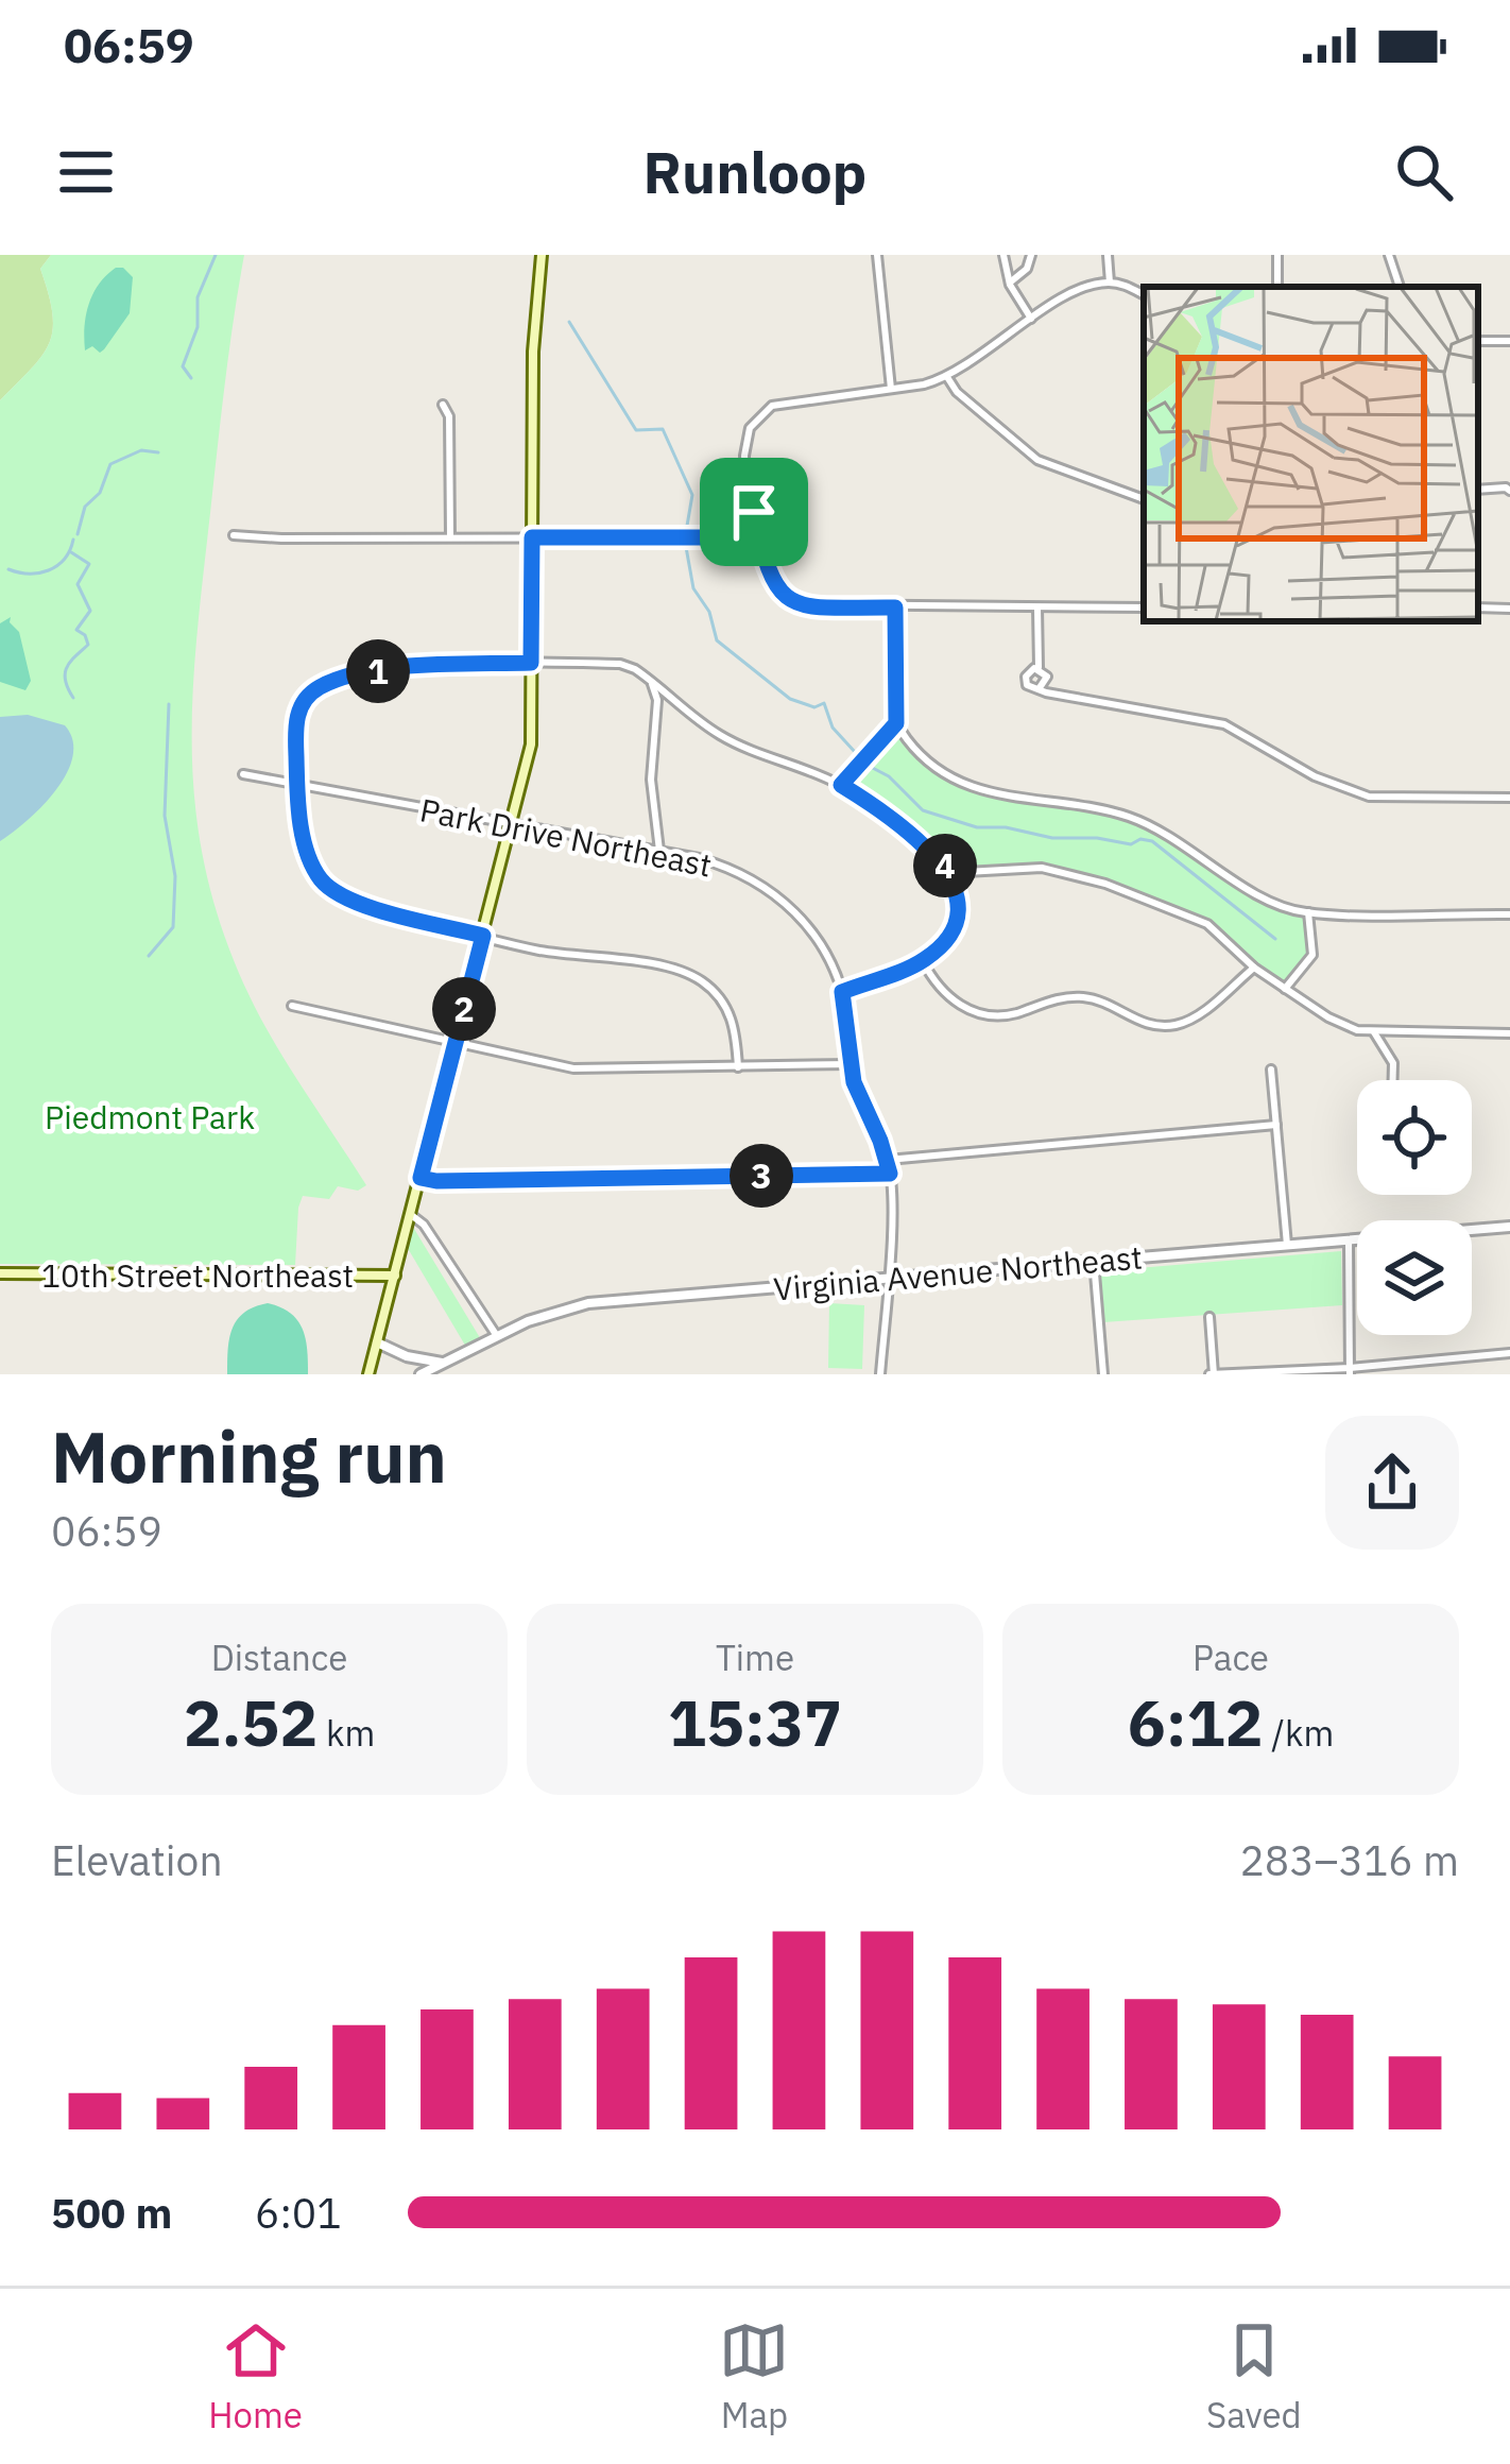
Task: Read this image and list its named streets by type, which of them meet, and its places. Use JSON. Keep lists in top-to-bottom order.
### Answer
{
  "streets": {
    "main road": ["10th Street Northeast"],
    "street": ["Park Drive Northeast", "Virginia Avenue Northeast"]
  },
  "crossings": [
    ["Park Drive Northeast", "Virginia Avenue Northeast"]
  ],
  "parks": ["Piedmont Park"],
  "page": {
    "status": "06:59",
    "header": "Runloop",
    "pins": [
      "1",
      "4",
      "2",
      "3"
    ],
    "heading": ["Morning run", "06:59"],
    "stats": [
      ["Distance", "2.52 km"],
      ["Time", "15:37"],
      ["Pace", "6:12 /km"]
    ],
    "chart": ["Elevation", "283–316 m"],
    "list": [
      {
        "name": "500 m",
        "note": "6:01"
      }
    ],
    "tabs": ["Home", "Map", "Saved"]
  }
}
